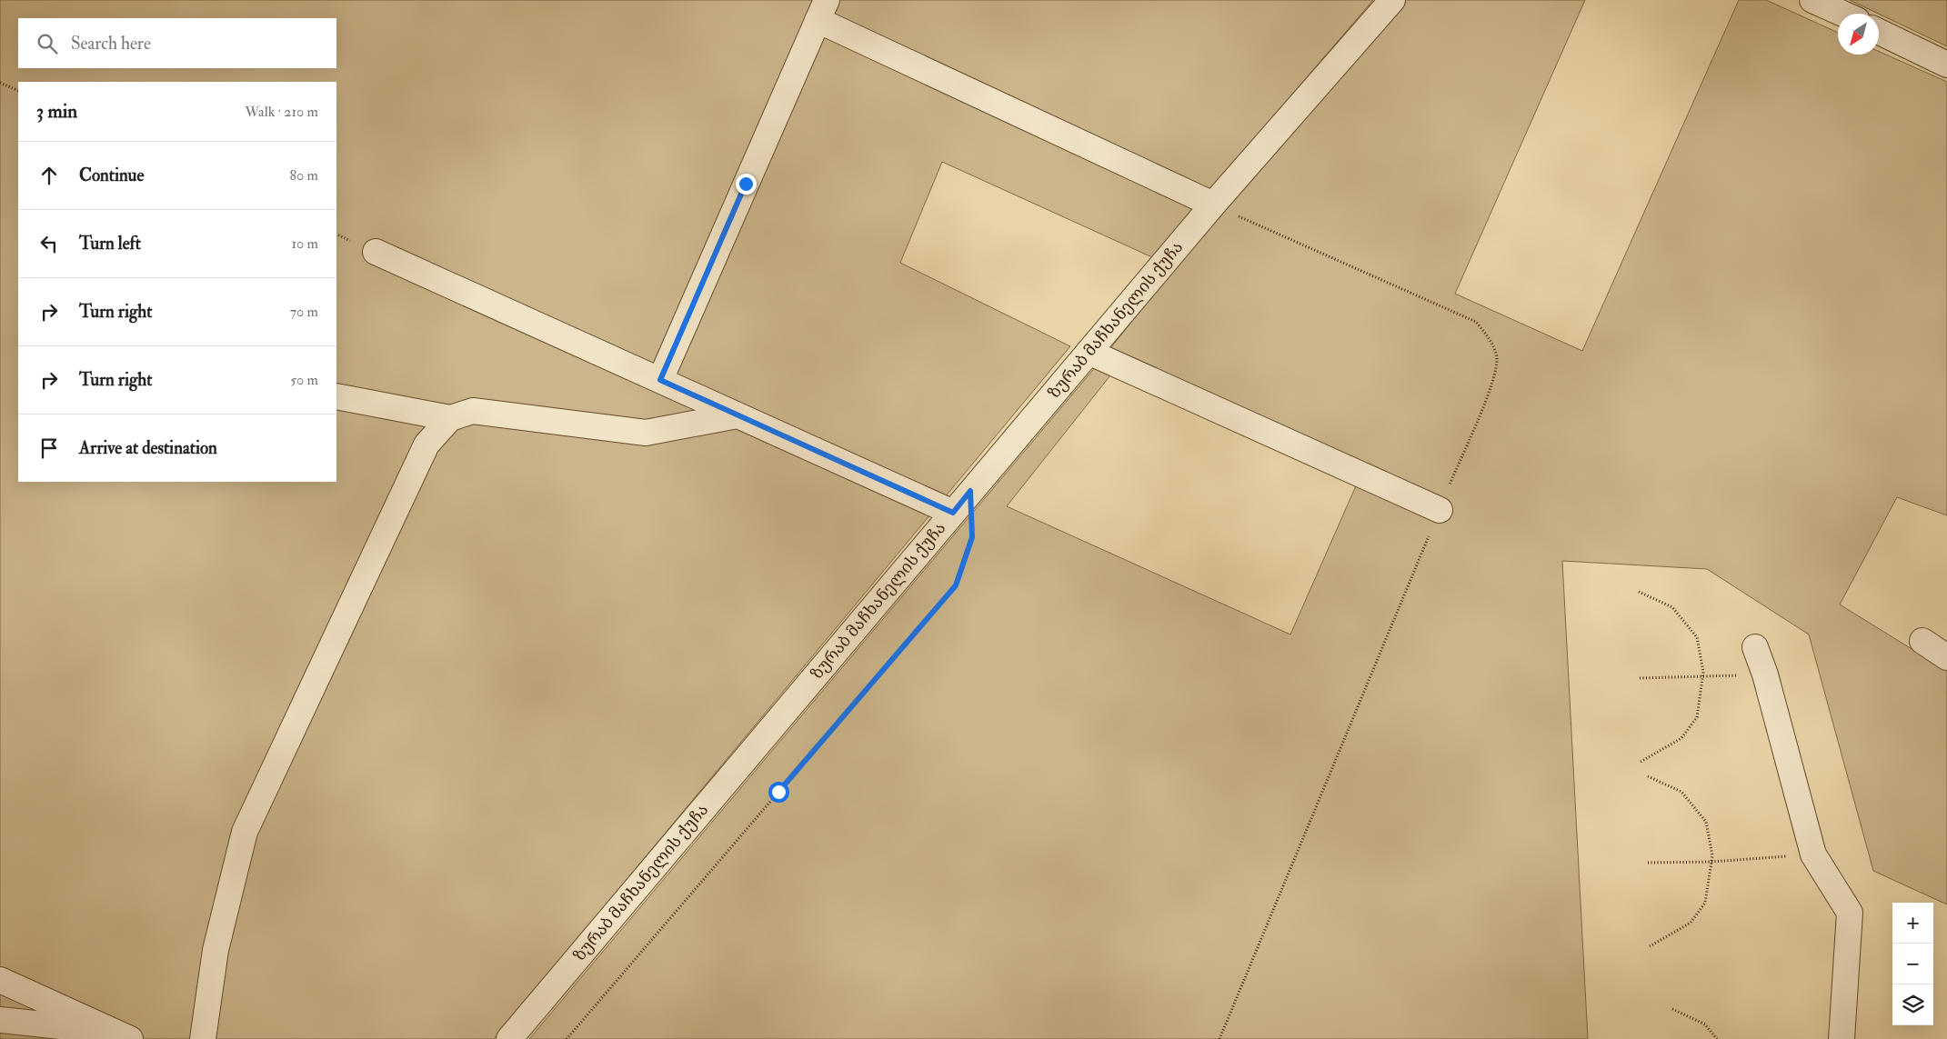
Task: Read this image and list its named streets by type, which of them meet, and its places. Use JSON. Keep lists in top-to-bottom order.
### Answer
{
  "streets": {
    "street": ["ზურაბ მაჩხანელის ქუჩა"]
  },
  "north": "bottom left",
  "page": {
    "search": "Search here",
    "heading": ["3 min", "Walk · 210 m"],
    "list": [
      ["Continue", "80 m"],
      ["Turn left", "10 m"],
      ["Turn right", "70 m"],
      ["Turn right", "50 m"],
      "Arrive at destination"
    ],
    "map_buttons": ["+", "−"]
  }
}
